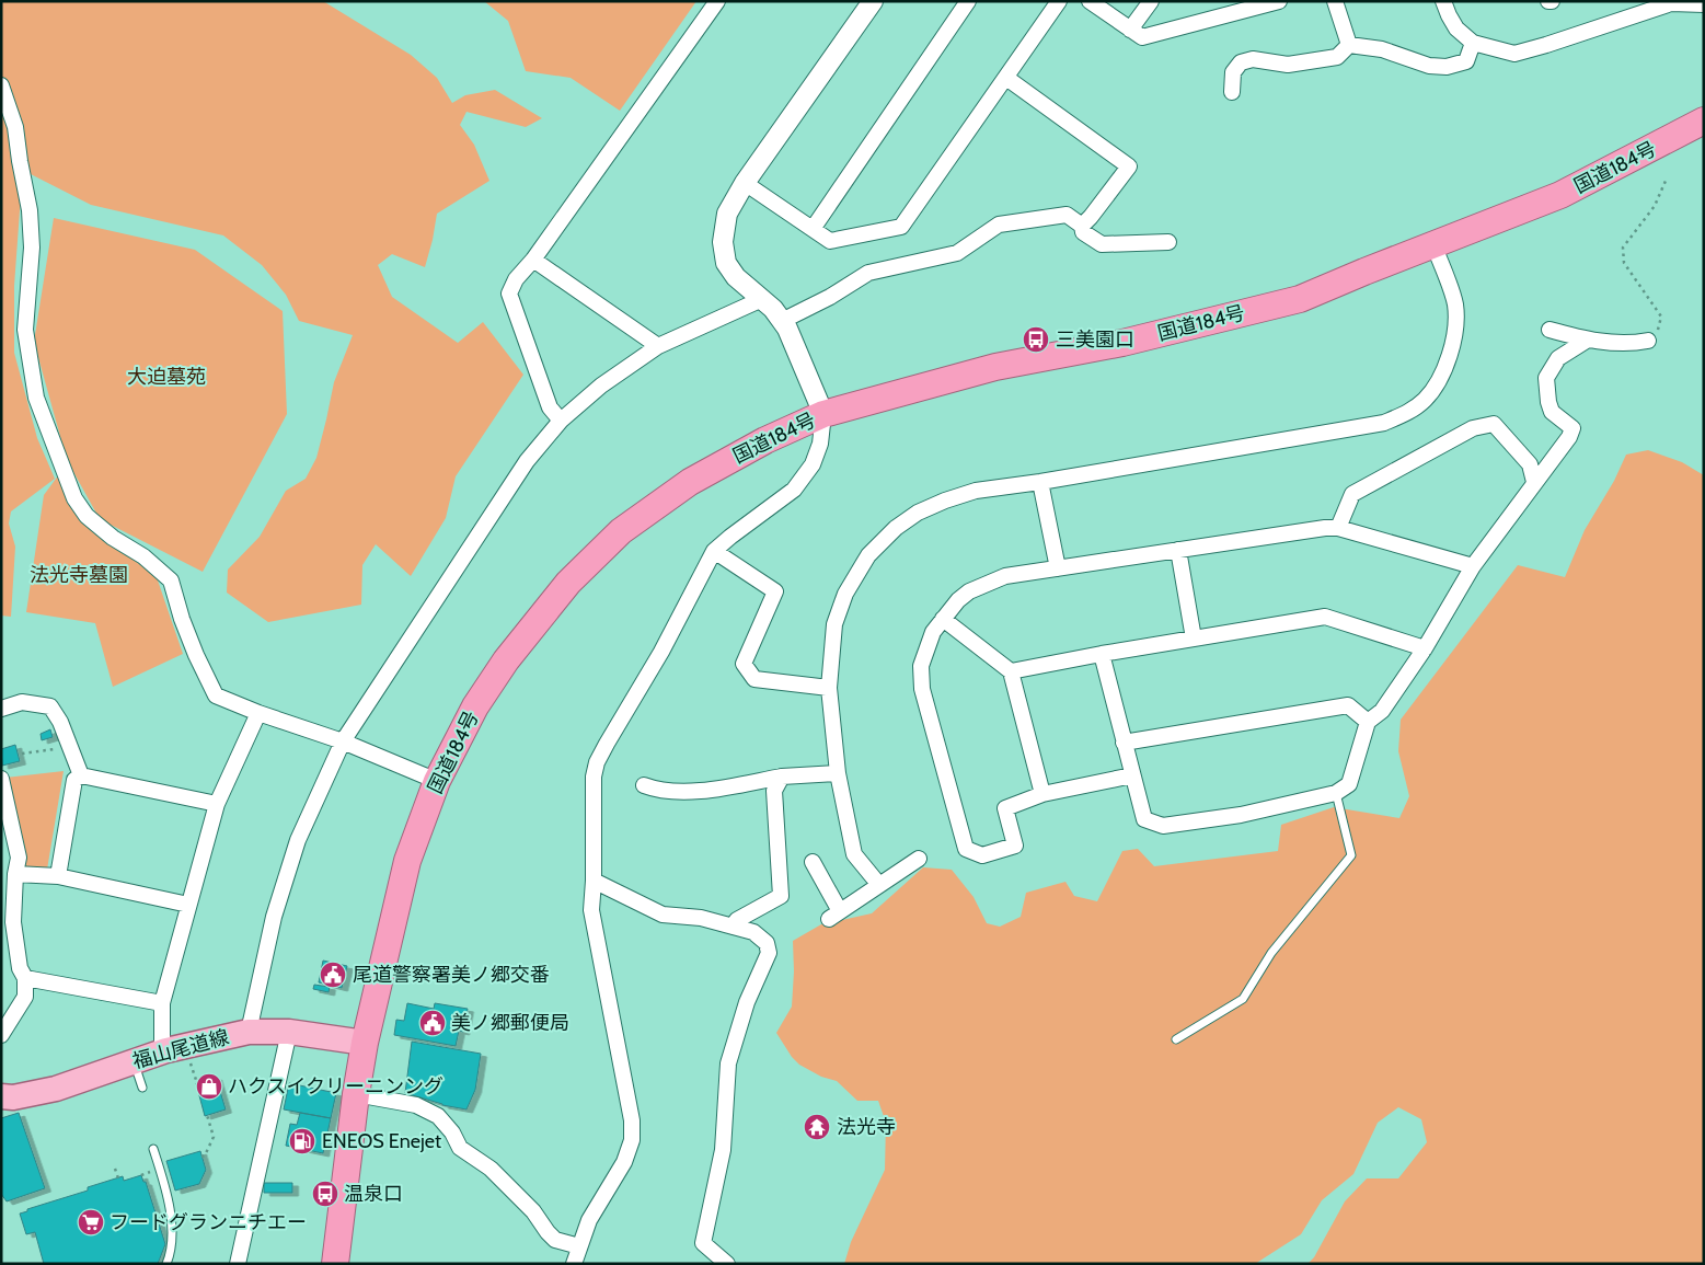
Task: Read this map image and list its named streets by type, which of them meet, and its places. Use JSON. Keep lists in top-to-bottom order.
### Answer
{
  "streets": {
    "highway": ["国道184号"],
    "main road": ["福山尾道線"]
  },
  "crossings": [
    ["国道184号", "福山尾道線"]
  ],
  "parks": ["大迫墓苑", "法光寺墓園"],
  "places": {
    "bus stop": ["三美園口", "温泉口"],
    "public building": ["尾道警察署美ノ郷交番", "美ノ郷郵便局"],
    "shop": ["ハクスイクリーニンング"],
    "temple": ["法光寺"],
    "fuel station": ["ENEOS Enejet"],
    "supermarket": ["フードグランニチエー"]
  }
}
